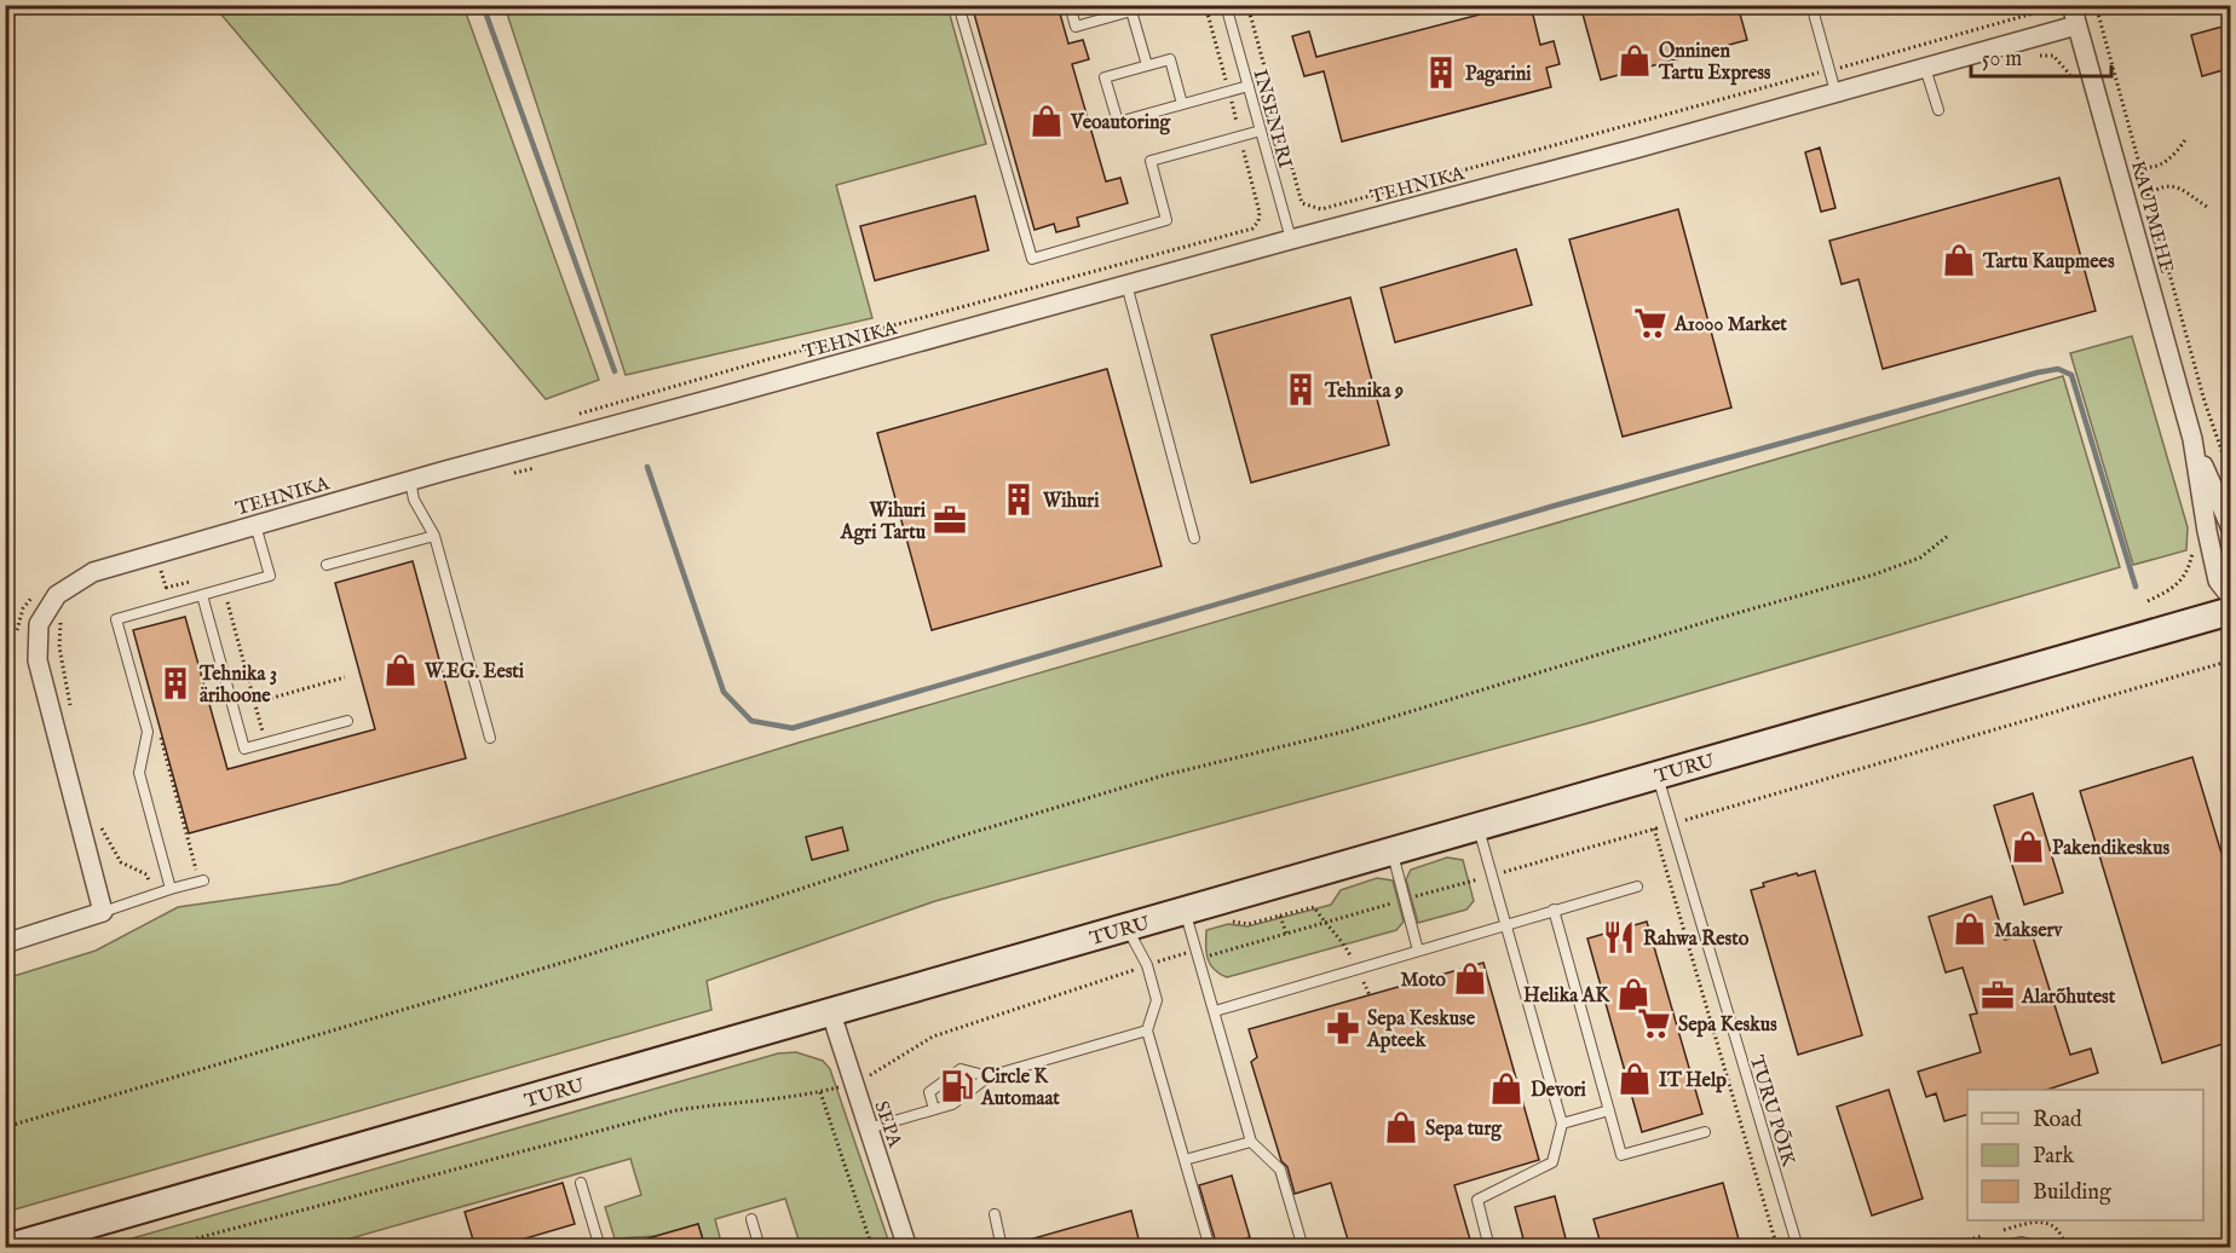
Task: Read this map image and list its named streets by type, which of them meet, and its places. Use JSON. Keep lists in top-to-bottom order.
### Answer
{
  "streets": {
    "main road": ["TURU"],
    "street": ["TEHNIKA", "KAUPMEHE", "SEPA"],
    "lane": ["INSENERI", "TURU PÕIK"]
  },
  "crossings": [
    ["INSENERI", "TEHNIKA"],
    ["TEHNIKA", "KAUPMEHE"],
    ["TURU", "TURU PÕIK"],
    ["TURU", "SEPA"]
  ],
  "places": {
    "shop": [
      "Onninen Tartu Express",
      "Veoautoring",
      "Tartu Kaupmees",
      "W.EG. Eesti",
      "Pakendikeskus",
      "Makserv",
      "Moto",
      "Helika AK",
      "IT Help",
      "Devori",
      "Sepa turg"
    ],
    "building": [
      "Pagarini",
      "Tehnika 9",
      "Wihuri",
      "Tehnika 3 ärihoone"
    ],
    "supermarket": ["A1000 Market", "Sepa Keskus"],
    "office": ["Wihuri Agri Tartu", "Alarõhutest"],
    "restaurant": ["Rahwa Resto"],
    "pharmacy": ["Sepa Keskuse Apteek"],
    "fuel station": ["Circle K Automaat"]
  },
  "legend": ["Road", "Park", "Building"],
  "scale_bar": "50 m"
}
